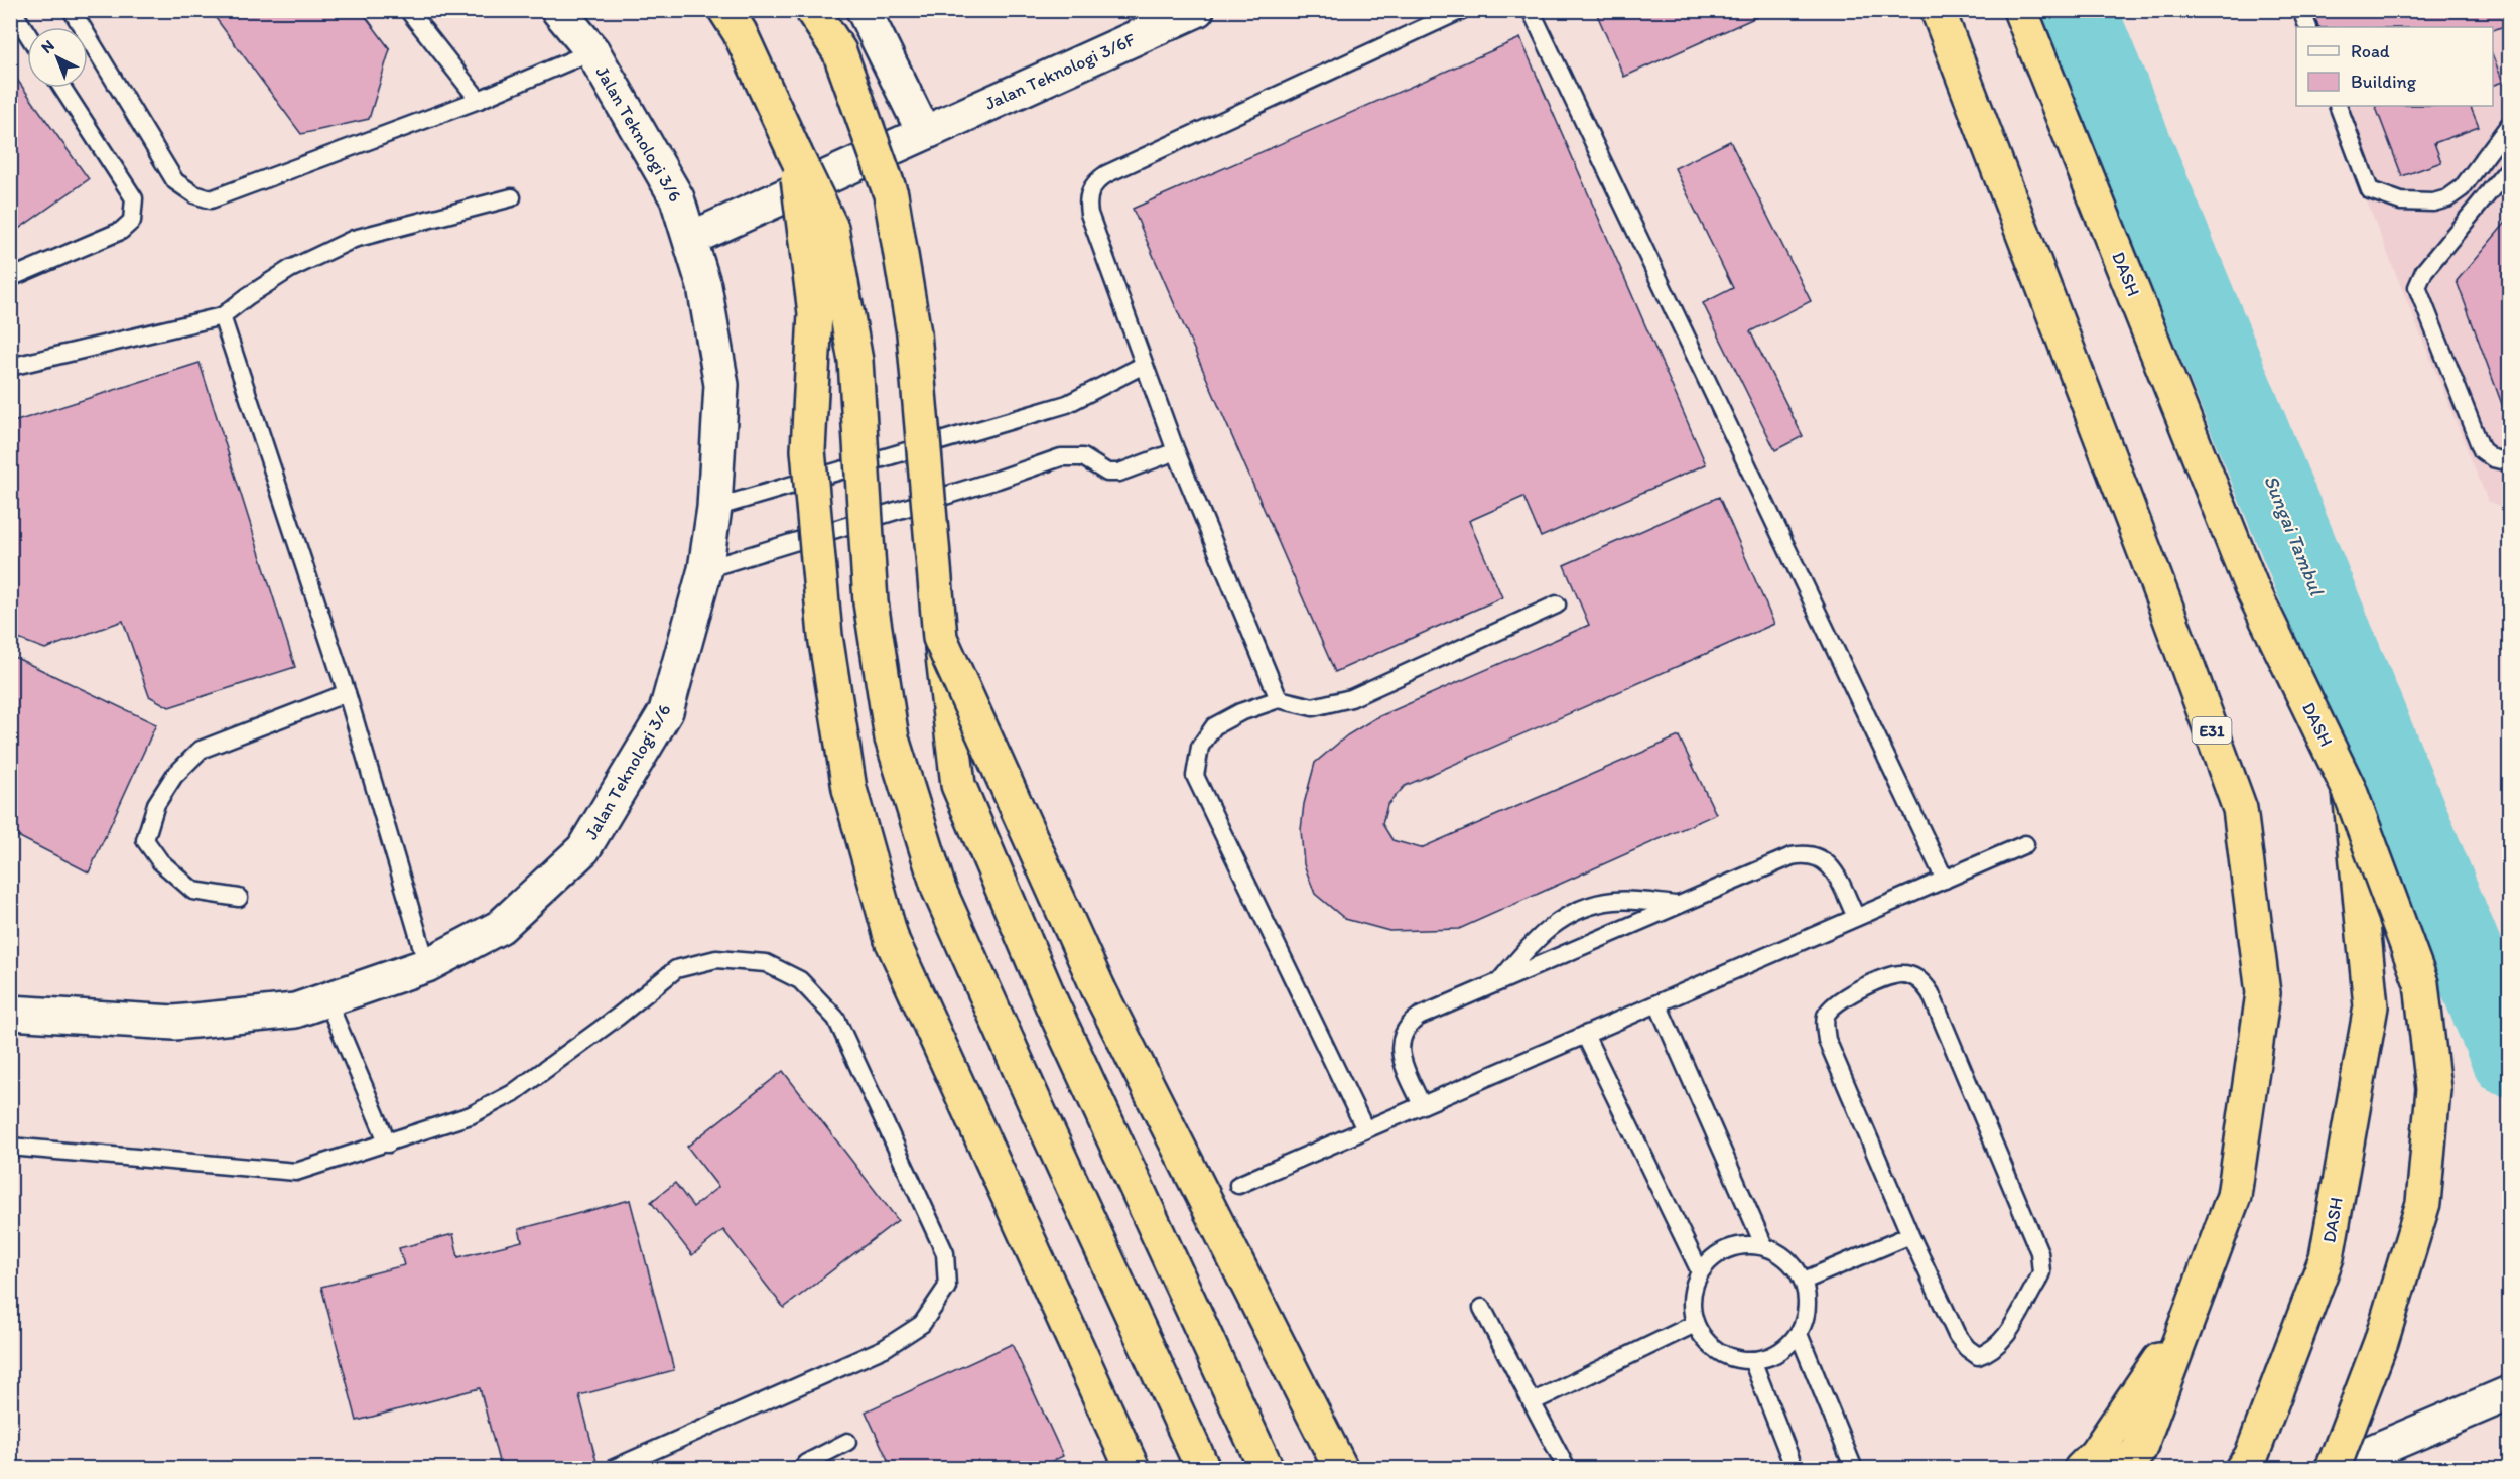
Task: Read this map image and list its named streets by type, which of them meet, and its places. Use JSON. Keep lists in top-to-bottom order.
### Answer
{
  "streets": {
    "highway": ["DASH", "E31"],
    "street": ["Jalan Teknologi 3/6F", "Jalan Teknologi 3/6"]
  },
  "crossings": [
    ["Jalan Teknologi 3/6F", "Jalan Teknologi 3/6"]
  ],
  "water": ["Sungai Tambul"],
  "legend": ["Road", "Building"],
  "north": "top left"
}
